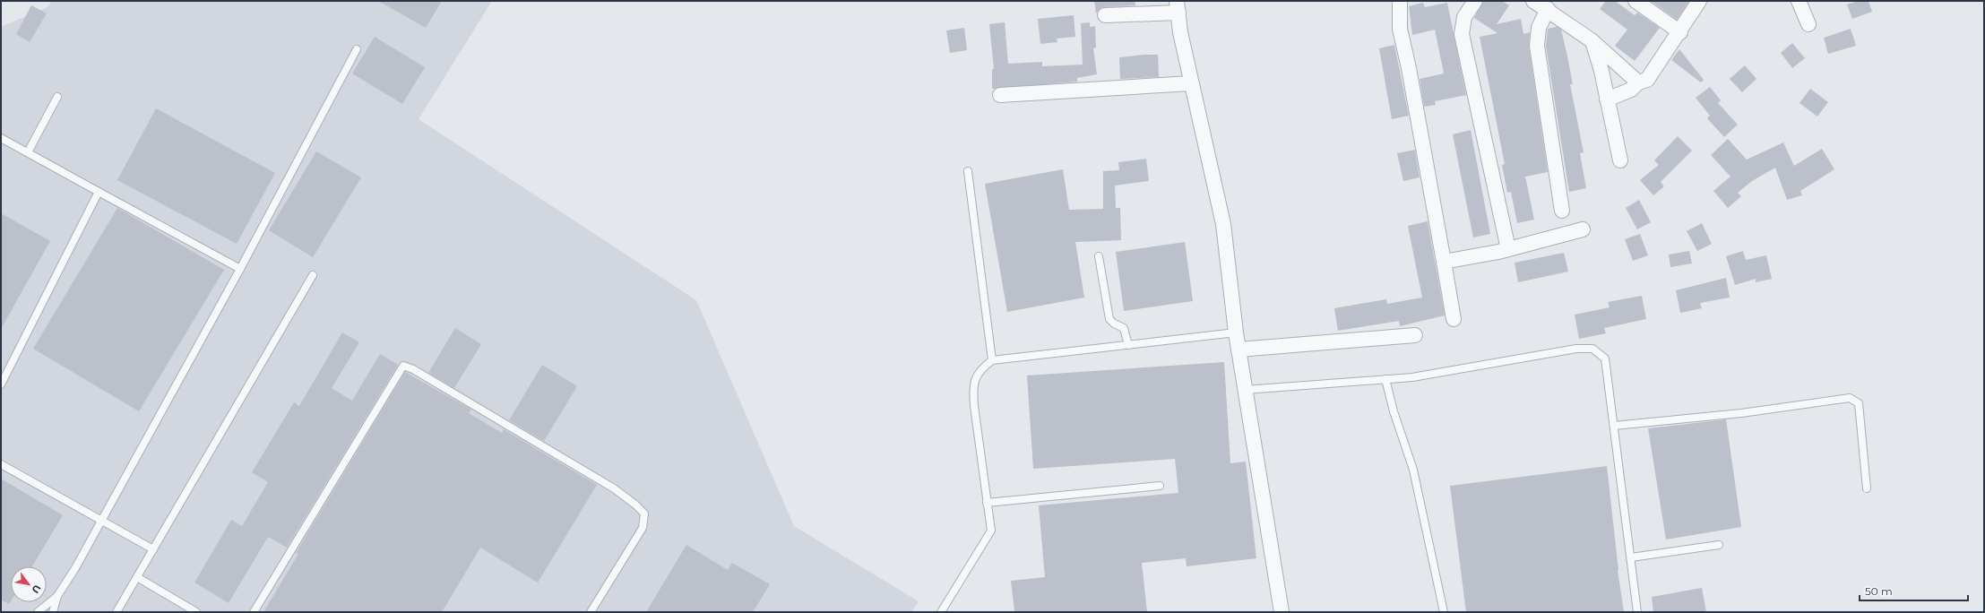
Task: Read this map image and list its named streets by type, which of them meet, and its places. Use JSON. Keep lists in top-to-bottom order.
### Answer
{
  "scale_bar": "50 m",
  "north": "bottom right"
}
